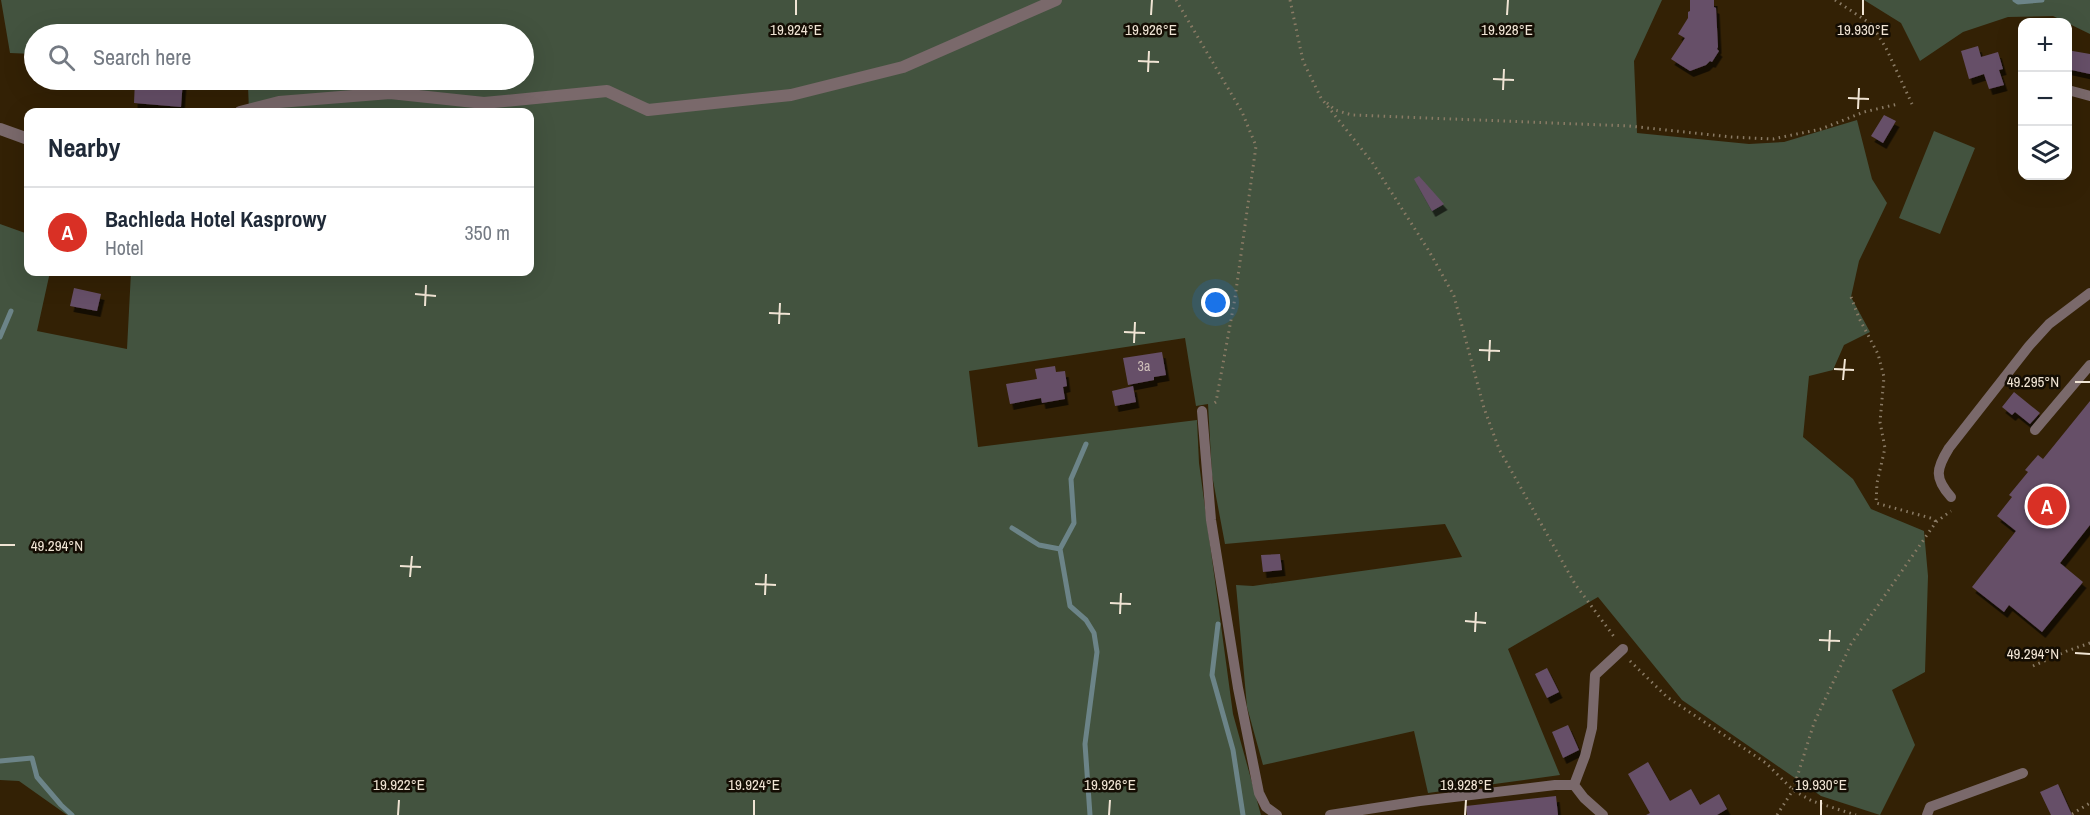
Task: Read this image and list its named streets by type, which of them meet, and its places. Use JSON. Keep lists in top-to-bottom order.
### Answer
{
  "house_numbers": ["3a"],
  "page": {
    "map_buttons": ["+", "−"],
    "search": "Search here",
    "heading": "Nearby",
    "list": [
      {
        "mark": "A",
        "name": "Bachleda Hotel Kasprowy",
        "note": "Hotel",
        "value": "350 m"
      }
    ],
    "pins": "A"
  },
  "coordinates": [
    "19.924°E",
    "19.926°E",
    "19.928°E",
    "19.930°E",
    "49.295°N",
    "49.294°N",
    "19.922°E"
  ]
}
